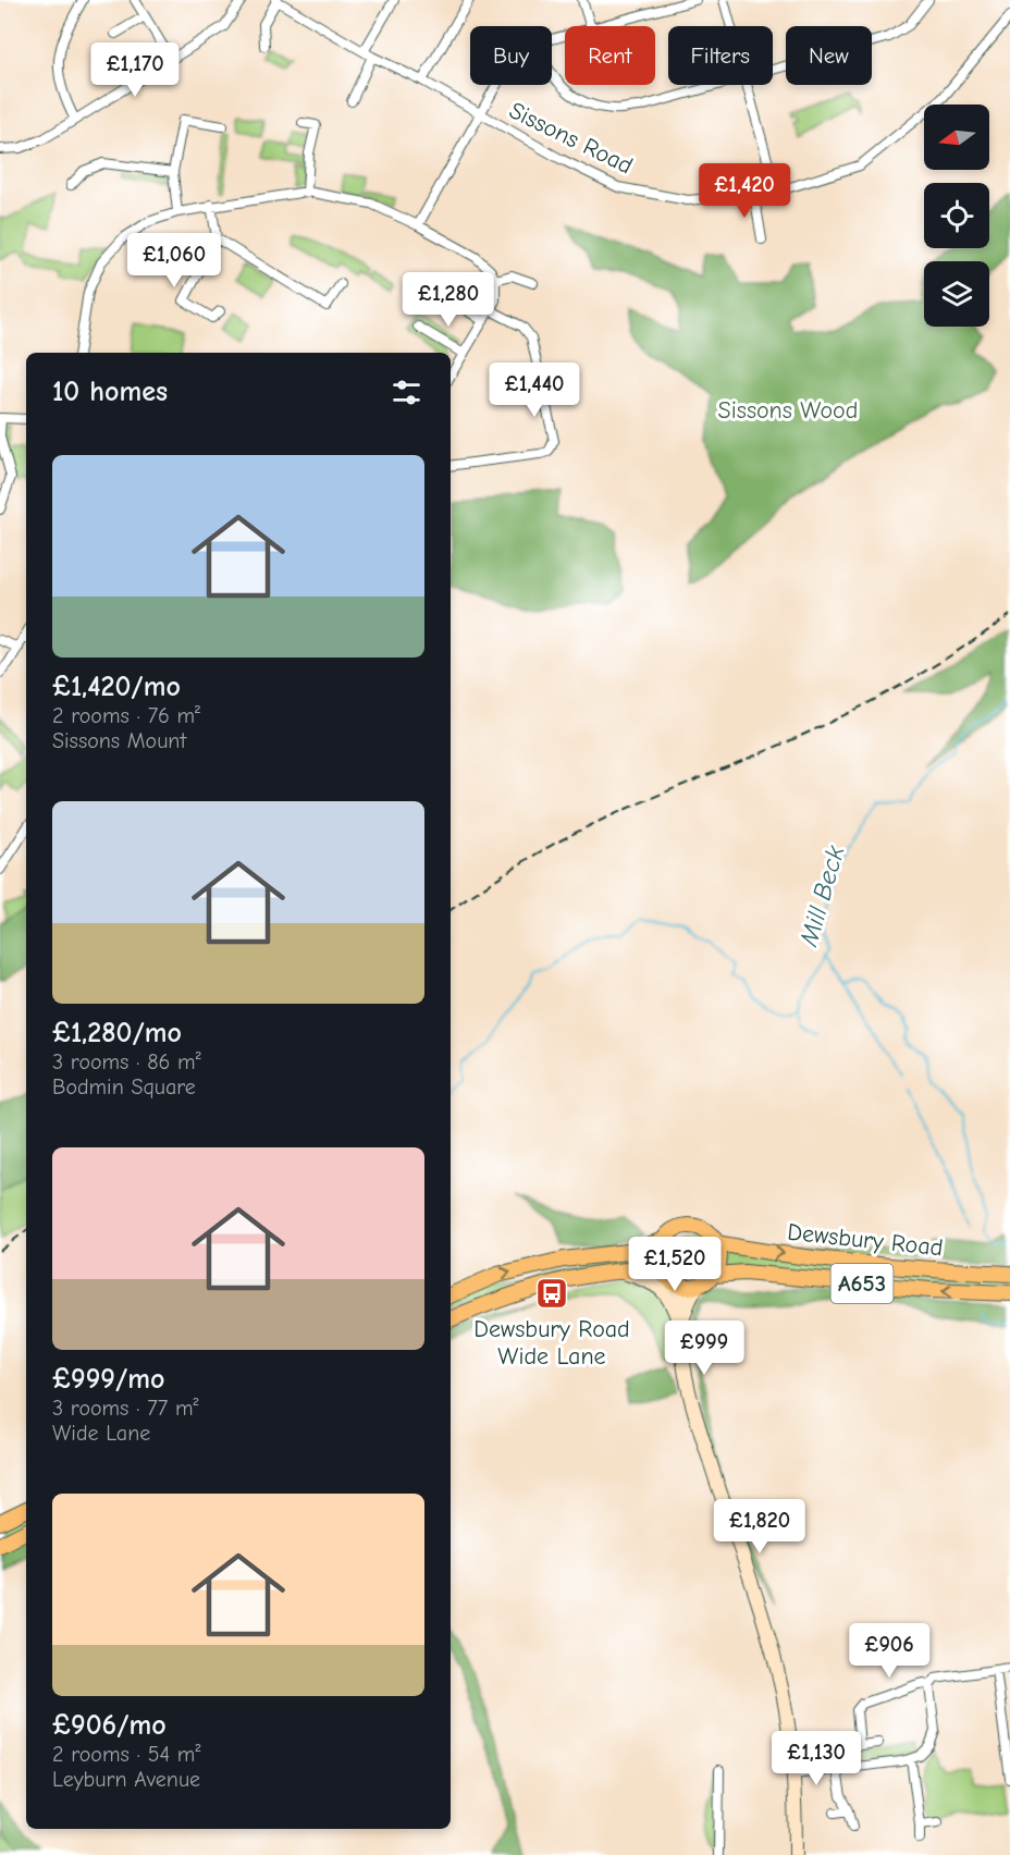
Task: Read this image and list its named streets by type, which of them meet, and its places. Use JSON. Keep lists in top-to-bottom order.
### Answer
{
  "streets": {
    "highway": ["Dewsbury Road", "A653"],
    "street": ["Sissons Road"]
  },
  "water": ["Mill Beck"],
  "parks": ["Sissons Wood"],
  "places": {
    "bus stop": ["Dewsbury Road Wide Lane"]
  },
  "north": "left",
  "page": {
    "chip": [
      "Buy",
      "Rent",
      "Filters",
      "New"
    ],
    "price": [
      "£1,170",
      "£1,420",
      "£1,060",
      "£1,280",
      "£1,440",
      "£1,520",
      "£999",
      "£1,820",
      "£906",
      "£1,130"
    ],
    "heading": "10 homes",
    "list": [
      {
        "name": "£1,420/mo",
        "note": "2 rooms · 76 m² · Sissons Mount"
      },
      {
        "name": "£1,280/mo",
        "note": "3 rooms · 86 m² · Bodmin Square"
      },
      {
        "name": "£999/mo",
        "note": "3 rooms · 77 m² · Wide Lane"
      },
      {
        "name": "£906/mo",
        "note": "2 rooms · 54 m² · Leyburn Avenue"
      }
    ]
  }
}
